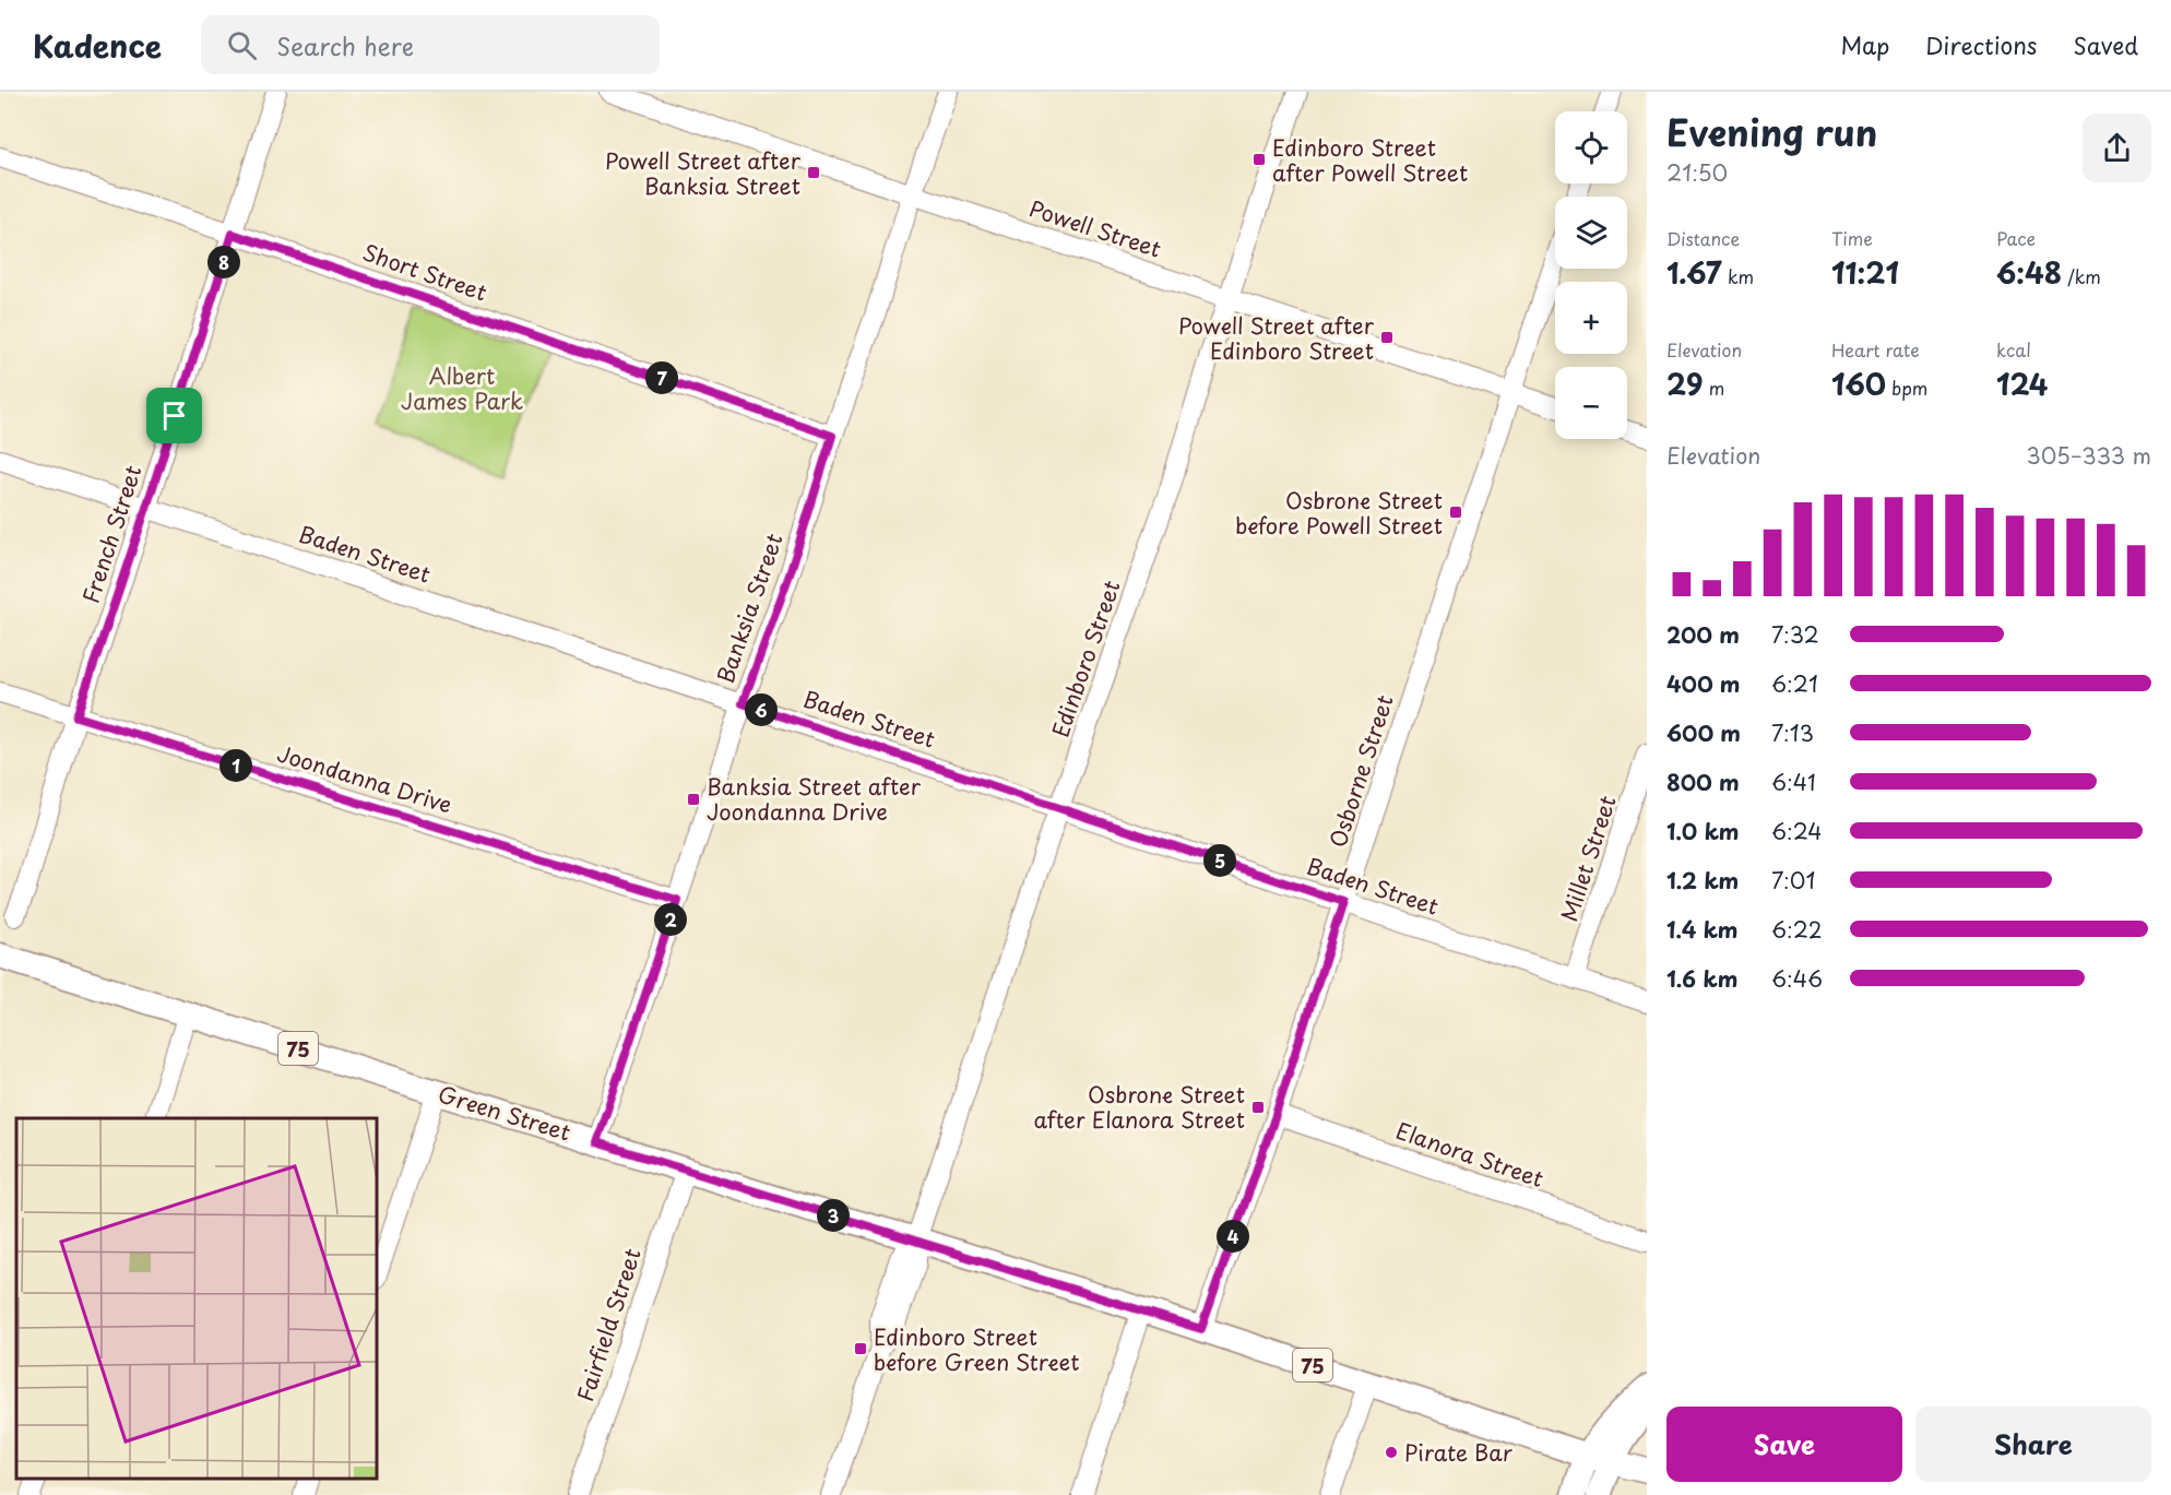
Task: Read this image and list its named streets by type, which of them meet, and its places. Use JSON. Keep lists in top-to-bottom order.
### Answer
{
  "streets": {
    "main road": ["75", "Green Street"],
    "street": [
      "Powell Street",
      "Short Street",
      "French Street",
      "Baden Street",
      "Banksia Street",
      "Edinboro Street",
      "Osborne Street",
      "Joondanna Drive",
      "Millet Street",
      "Elanora Street",
      "Fairfield Street"
    ]
  },
  "crossings": [
    ["Powell Street", "Banksia Street"],
    ["Powell Street", "Edinboro Street"],
    ["Powell Street", "Osborne Street"],
    ["Short Street", "French Street"],
    ["Short Street", "Banksia Street"],
    ["French Street", "Baden Street"],
    ["French Street", "Joondanna Drive"],
    ["Baden Street", "Banksia Street"],
    ["Baden Street", "Edinboro Street"],
    ["Baden Street", "Osborne Street"],
    ["Baden Street", "Millet Street"],
    ["Banksia Street", "Joondanna Drive"],
    ["Banksia Street", "Green Street"],
    ["Edinboro Street", "Green Street"],
    ["Osborne Street", "Green Street"],
    ["Osborne Street", "Elanora Street"],
    ["Green Street", "Fairfield Street"]
  ],
  "parks": ["Albert James Park"],
  "places": {
    "transit": [
      "Edinboro Street after Powell Street",
      "Powell Street after Banksia Street",
      "Powell Street after Edinboro Street",
      "Osbrone Street before Powell Street",
      "Banksia Street after Joondanna Drive",
      "Osbrone Street after Elanora Street",
      "Edinboro Street before Green Street"
    ],
    "other": ["Pirate Bar"]
  },
  "page": {
    "header": "Kadence",
    "search": "Search here",
    "nav": ["Map", "Directions", "Saved"],
    "heading": ["Evening run", "21:50"],
    "map_buttons": ["+", "−"],
    "stats": [
      ["Distance", "1.67 km"],
      ["Time", "11:21"],
      ["Pace", "6:48 /km"],
      ["Elevation", "29 m"],
      ["Heart rate", "160 bpm"],
      ["kcal", "124"]
    ],
    "pins": [
      "8",
      "7",
      "6",
      "1",
      "5",
      "2",
      "3",
      "4"
    ],
    "chart": ["Elevation", "305–333 m"],
    "list": [
      {
        "name": "200 m",
        "note": "7:32"
      },
      {
        "name": "400 m",
        "note": "6:21"
      },
      {
        "name": "600 m",
        "note": "7:13"
      },
      {
        "name": "800 m",
        "note": "6:41"
      },
      {
        "name": "1.0 km",
        "note": "6:24"
      },
      {
        "name": "1.2 km",
        "note": "7:01"
      },
      {
        "name": "1.4 km",
        "note": "6:22"
      },
      {
        "name": "1.6 km",
        "note": "6:46"
      }
    ],
    "buttons": ["Save", "Share"]
  }
}
